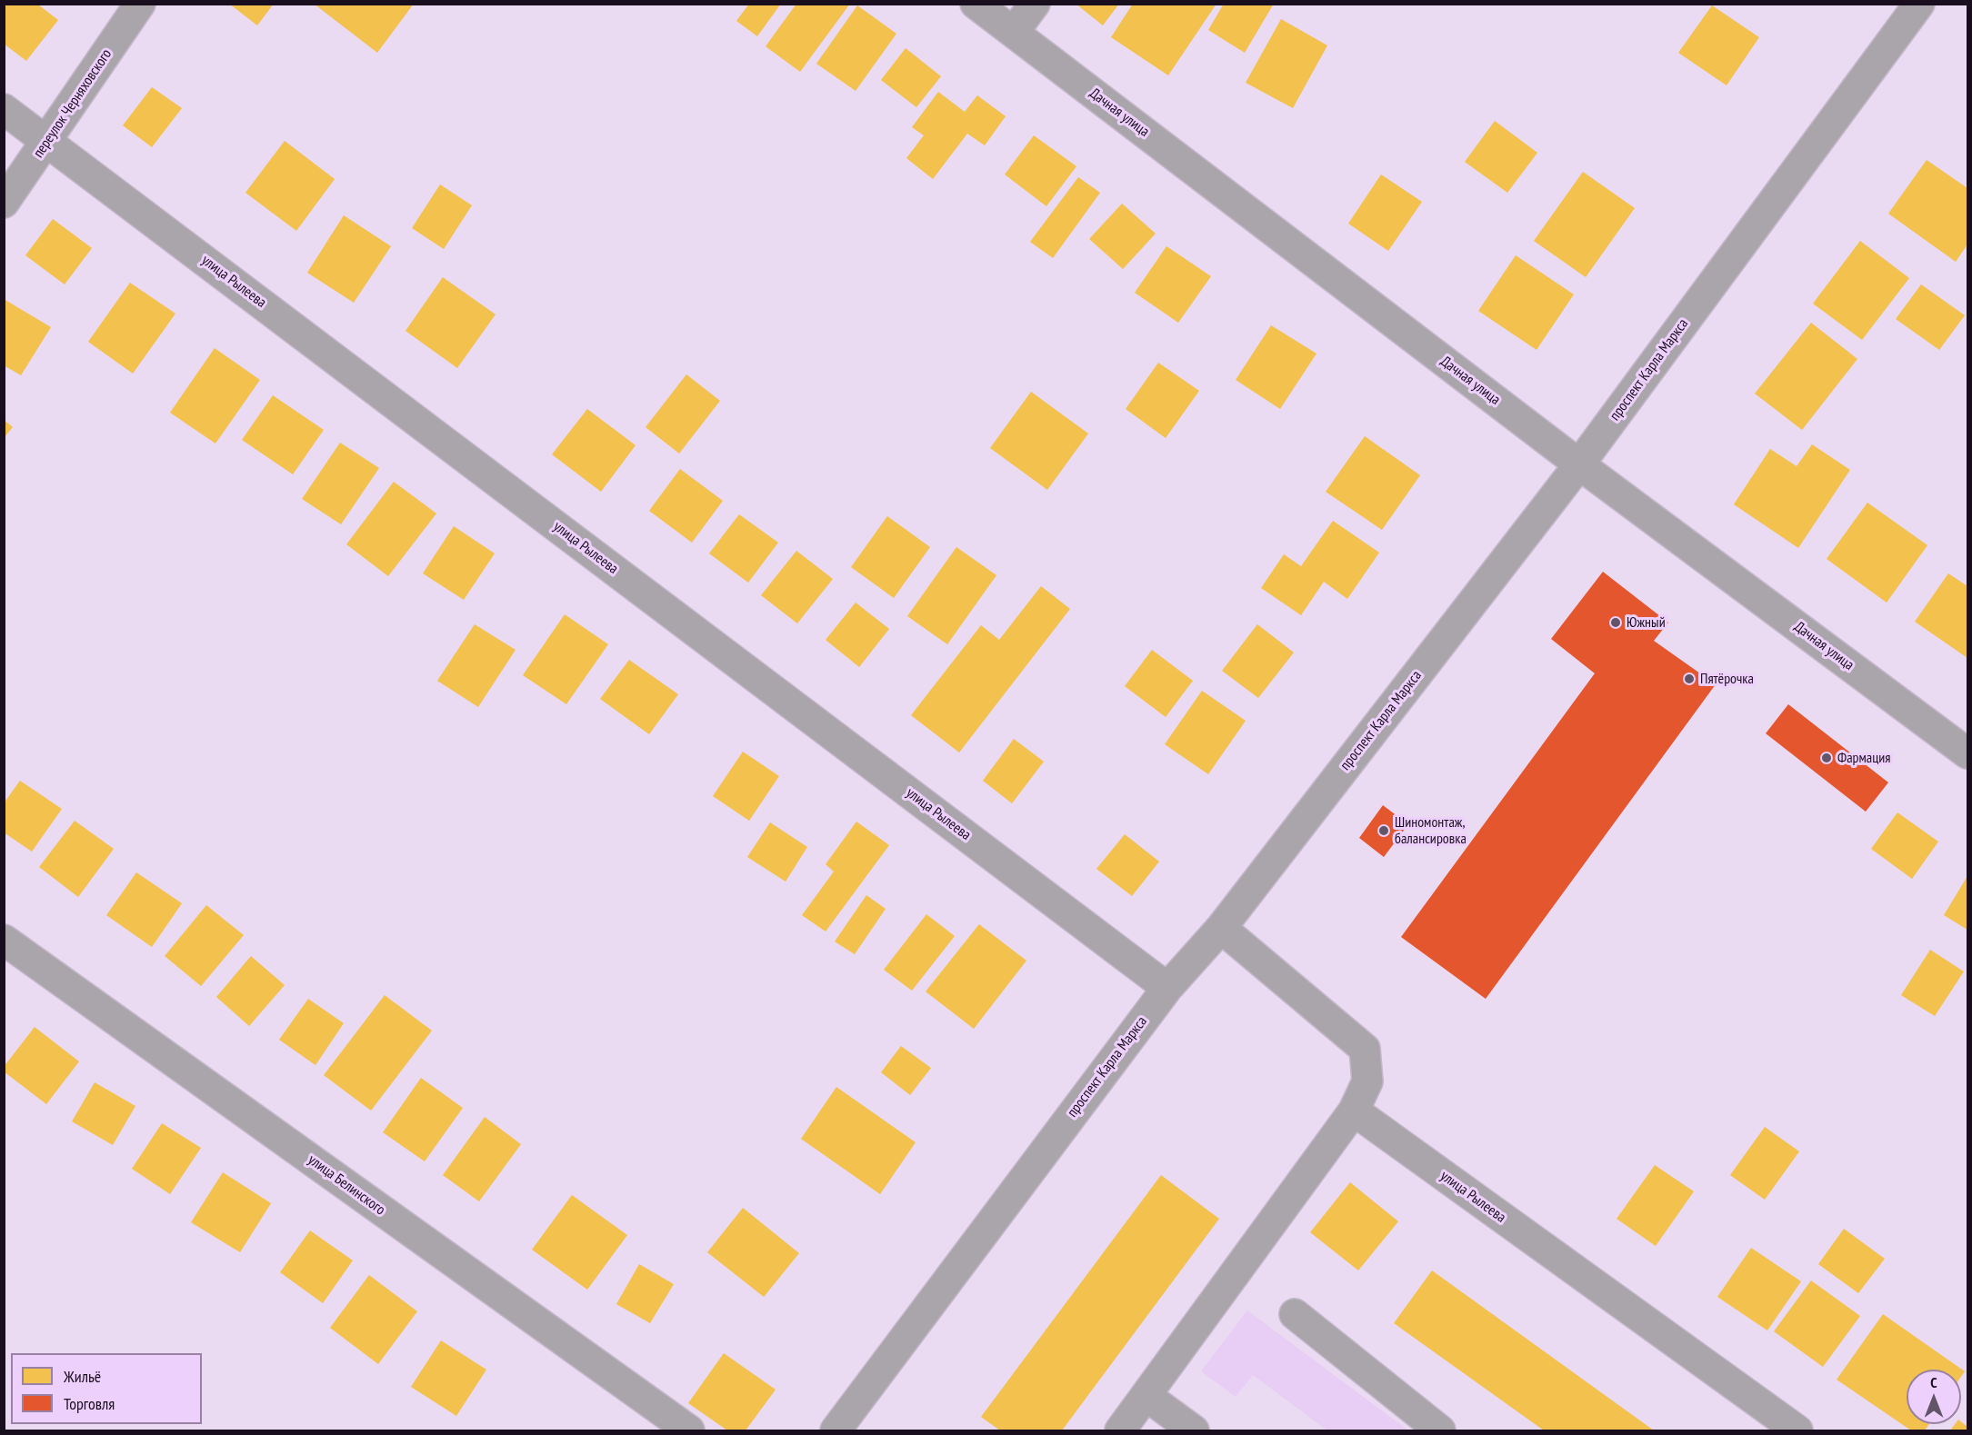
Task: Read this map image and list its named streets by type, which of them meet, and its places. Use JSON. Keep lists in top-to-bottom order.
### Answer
{
  "streets": {
    "street": [
      "переулок Черняховского",
      "Дачная улица",
      "улица Рылеева",
      "проспект Карла Маркса",
      "улица Белинского"
    ]
  },
  "crossings": [
    ["переулок Черняховского", "улица Рылеева"],
    ["Дачная улица", "проспект Карла Маркса"],
    ["улица Рылеева", "проспект Карла Маркса"]
  ],
  "places": [
    "Южный",
    "Пятёрочка",
    "Фармация",
    "Шиномонтаж, балансировка"
  ],
  "legend": ["Жильё", "Торговля"],
  "north": "top"
}
